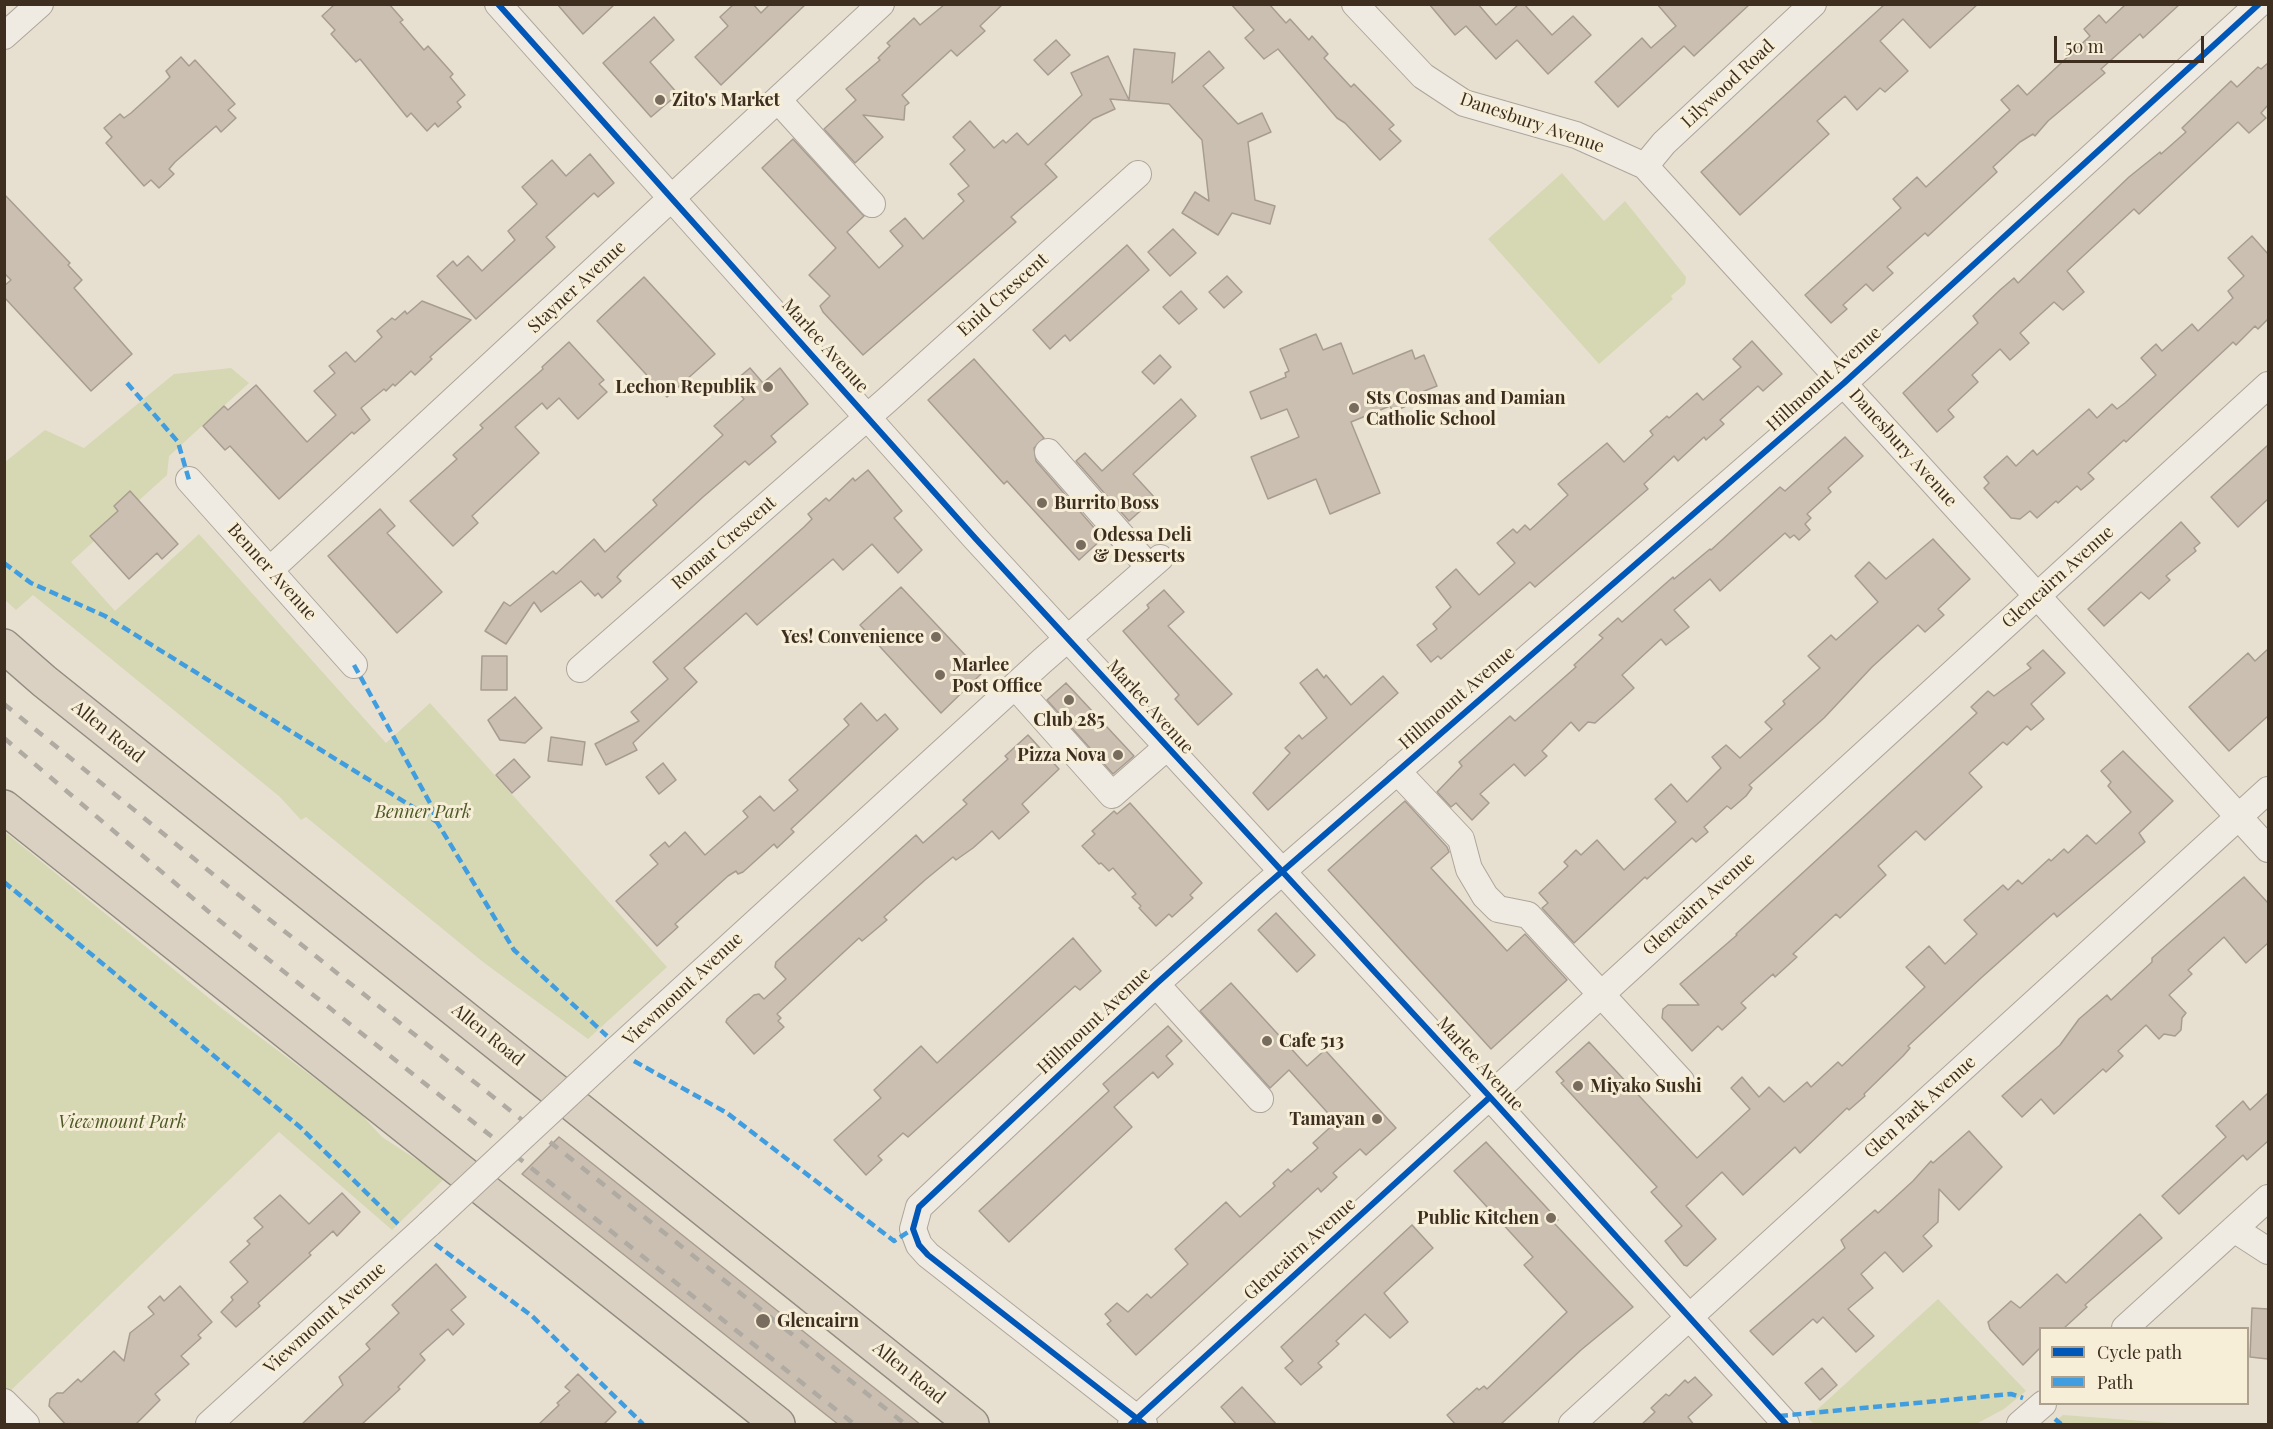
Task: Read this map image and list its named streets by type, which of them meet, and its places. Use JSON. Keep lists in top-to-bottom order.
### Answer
{
  "streets": {
    "highway": ["Allen Road"],
    "street": [
      "Lilywood Road",
      "Danesbury Avenue",
      "Stayner Avenue",
      "Enid Crescent",
      "Marlee Avenue",
      "Hillmount Avenue",
      "Romar Crescent",
      "Benner Avenue",
      "Glencairn Avenue",
      "Viewmount Avenue",
      "Glen Park Avenue"
    ]
  },
  "crossings": [
    ["Lilywood Road", "Danesbury Avenue"],
    ["Danesbury Avenue", "Hillmount Avenue"],
    ["Danesbury Avenue", "Glencairn Avenue"],
    ["Danesbury Avenue", "Glen Park Avenue"],
    ["Stayner Avenue", "Marlee Avenue"],
    ["Stayner Avenue", "Benner Avenue"],
    ["Enid Crescent", "Marlee Avenue"],
    ["Enid Crescent", "Romar Crescent"],
    ["Marlee Avenue", "Hillmount Avenue"],
    ["Marlee Avenue", "Romar Crescent"],
    ["Marlee Avenue", "Glencairn Avenue"],
    ["Marlee Avenue", "Viewmount Avenue"],
    ["Marlee Avenue", "Glen Park Avenue"],
    ["Hillmount Avenue", "Glencairn Avenue"]
  ],
  "parks": ["Benner Park", "Viewmount Park"],
  "places": [
    "Zito's Market",
    "Lechon Republik",
    "Sts Cosmas and Damian Catholic School",
    "Burrito Boss",
    "Odessa Deli & Desserts",
    "Yes! Convenience",
    "Marlee Post Office",
    "Club 285",
    "Pizza Nova",
    "Cafe 513",
    "Miyako Sushi",
    "Tamayan",
    "Public Kitchen",
    "Glencairn"
  ],
  "legend": ["Cycle path", "Path"],
  "scale_bar": "50 m"
}
